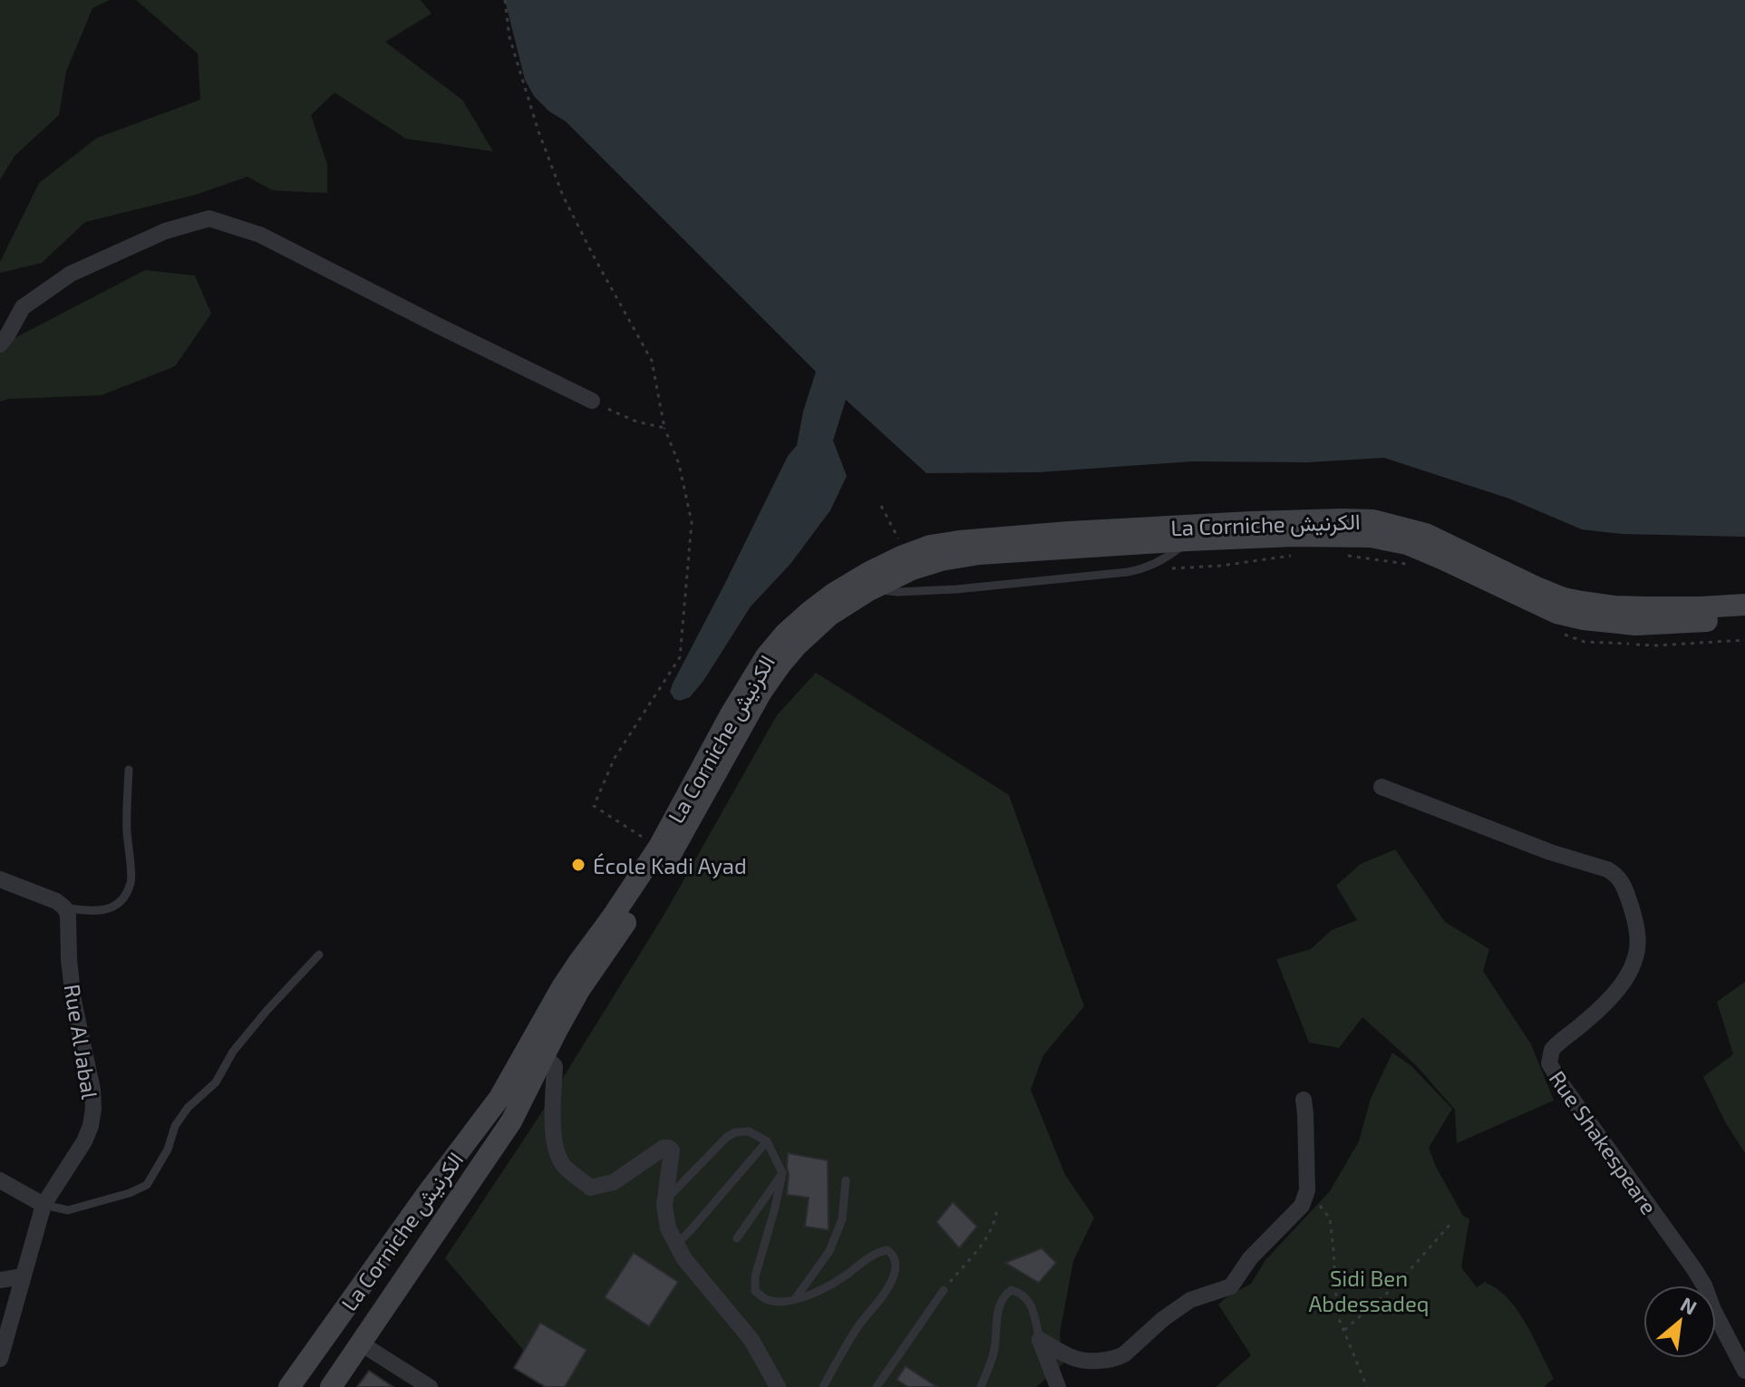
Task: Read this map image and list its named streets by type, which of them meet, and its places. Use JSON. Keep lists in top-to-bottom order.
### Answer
{
  "streets": {
    "main road": ["La Corniche الكرنيش"],
    "street": ["Rue Al Jabal", "Rue Shakespeare"]
  },
  "parks": ["Sidi Ben Abdessadeq"],
  "places": ["École Kadi Ayad"],
  "north": "top right"
}
